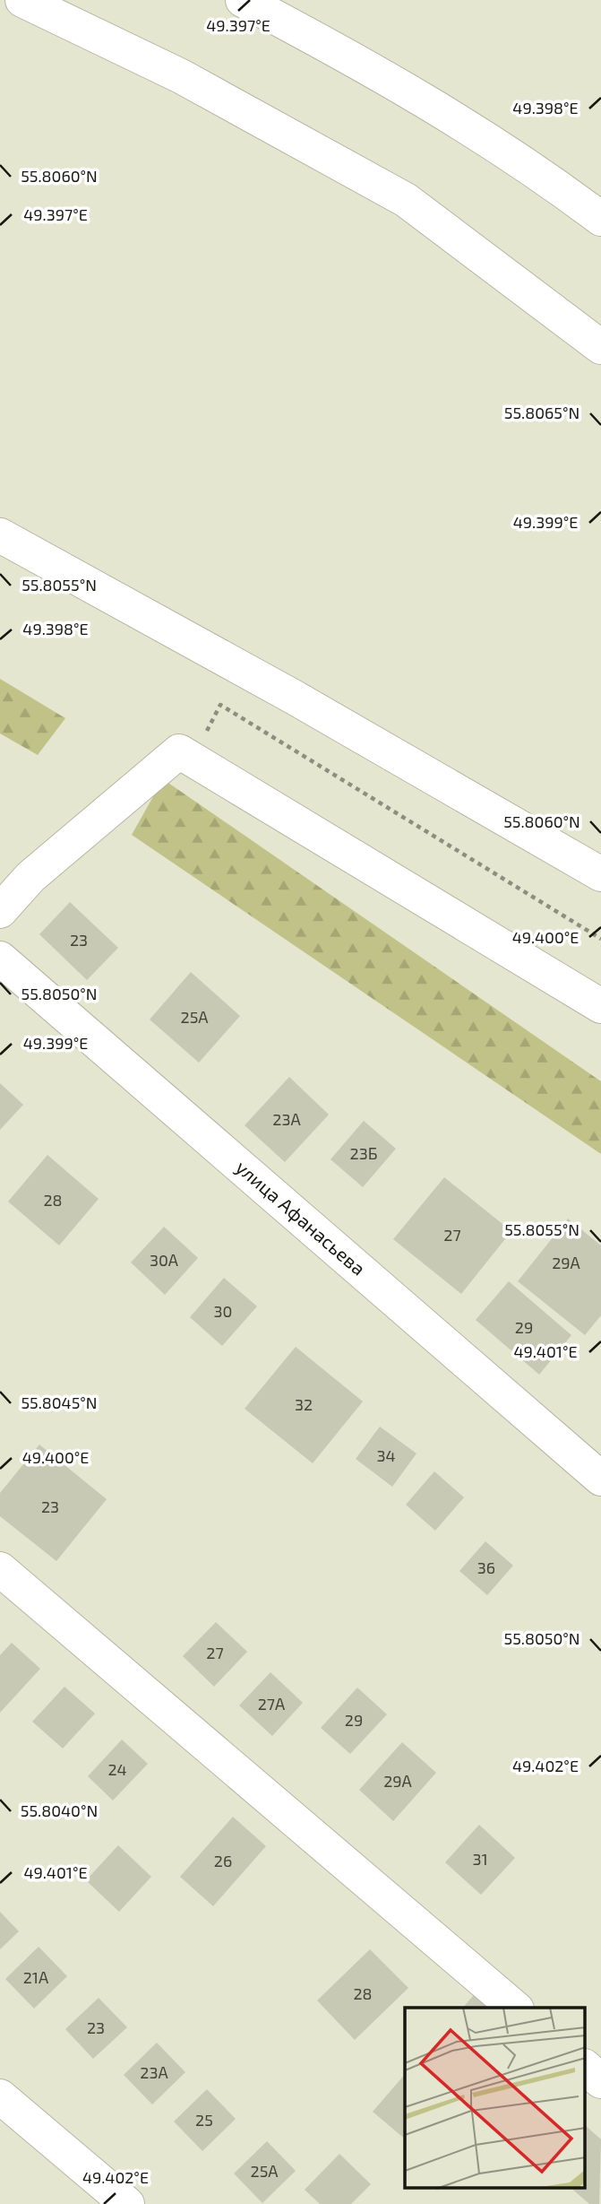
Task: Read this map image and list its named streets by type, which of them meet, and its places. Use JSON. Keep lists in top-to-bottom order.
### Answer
{
  "streets": {
    "street": ["улица Афанасьева"]
  },
  "house_numbers": [
    "23",
    "25А",
    "23А",
    "23Б",
    "28",
    "27",
    "30А",
    "29А",
    "30",
    "29",
    "32",
    "34",
    "23",
    "36",
    "27",
    "27А",
    "29",
    "24",
    "29А",
    "31",
    "26",
    "21А",
    "28",
    "23",
    "23А",
    "25",
    "25А"
  ],
  "coordinates": [
    "49.397°E",
    "49.398°E",
    "55.8060°N",
    "55.8065°N",
    "49.399°E",
    "55.8055°N",
    "49.400°E",
    "55.8050°N",
    "49.401°E",
    "55.8045°N",
    "49.402°E",
    "55.8040°N"
  ]
}
